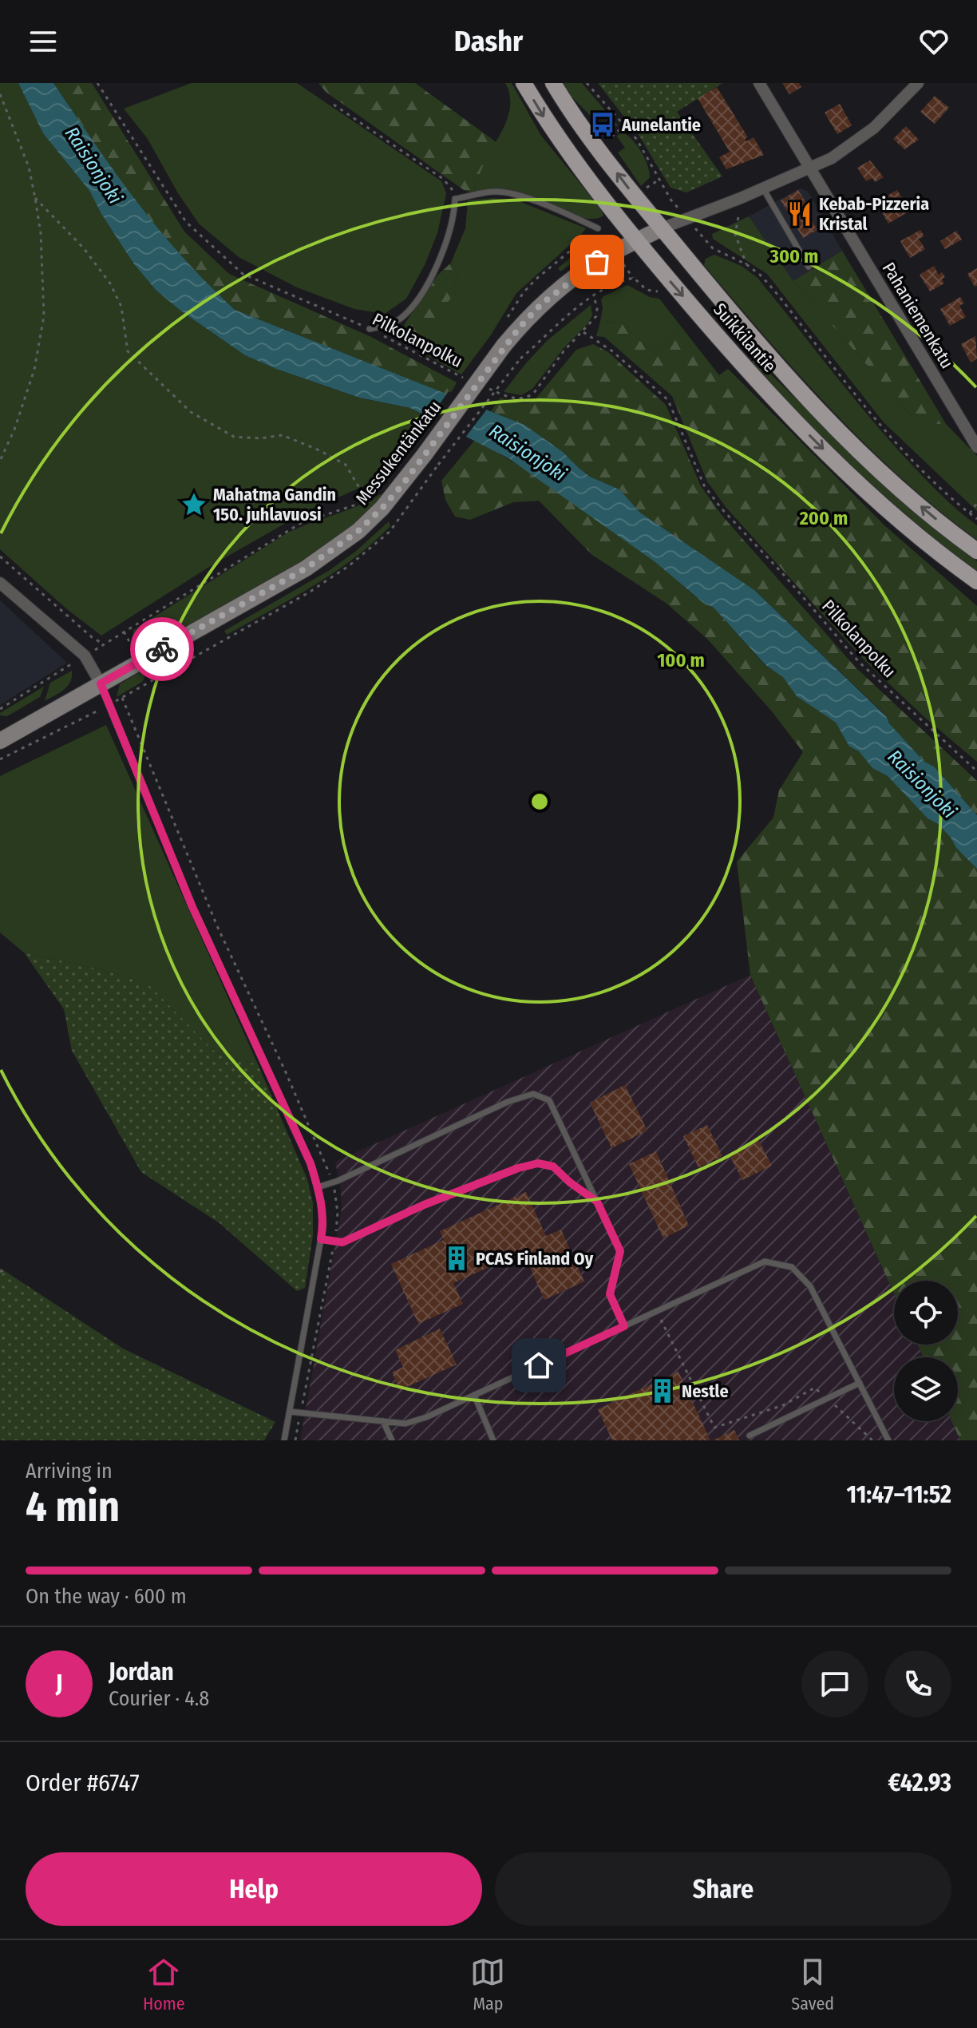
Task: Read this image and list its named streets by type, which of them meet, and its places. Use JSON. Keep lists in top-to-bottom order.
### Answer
{
  "streets": {
    "main road": ["Suikkilantie"],
    "street": ["Pahaniemenkatu", "Messukentänkatu"],
    "path": ["Pilkolanpolku"]
  },
  "crossings": [
    ["Suikkilantie", "Messukentänkatu"]
  ],
  "water": ["Raisionjoki"],
  "places": {
    "bus stop": ["Aunelantie"],
    "restaurant": ["Kebab-Pizzeria Kristal"],
    "place": ["Mahatma Gandin 150. juhlavuosi"],
    "building": ["PCAS Finland Oy", "Nestle"]
  },
  "page": {
    "header": "Dashr",
    "heading": ["4 min", "Arriving in", "11:47–11:52"],
    "panel": [
      "Jordan",
      "Courier · 4.8",
      "Order #6747",
      "€42.93"
    ],
    "bar": "On the way · 600 m",
    "round": "J",
    "buttons": ["Help", "Share"],
    "tabs": ["Home", "Map", "Saved"]
  },
  "rings": ["300 m", "200 m", "100 m"]
}
